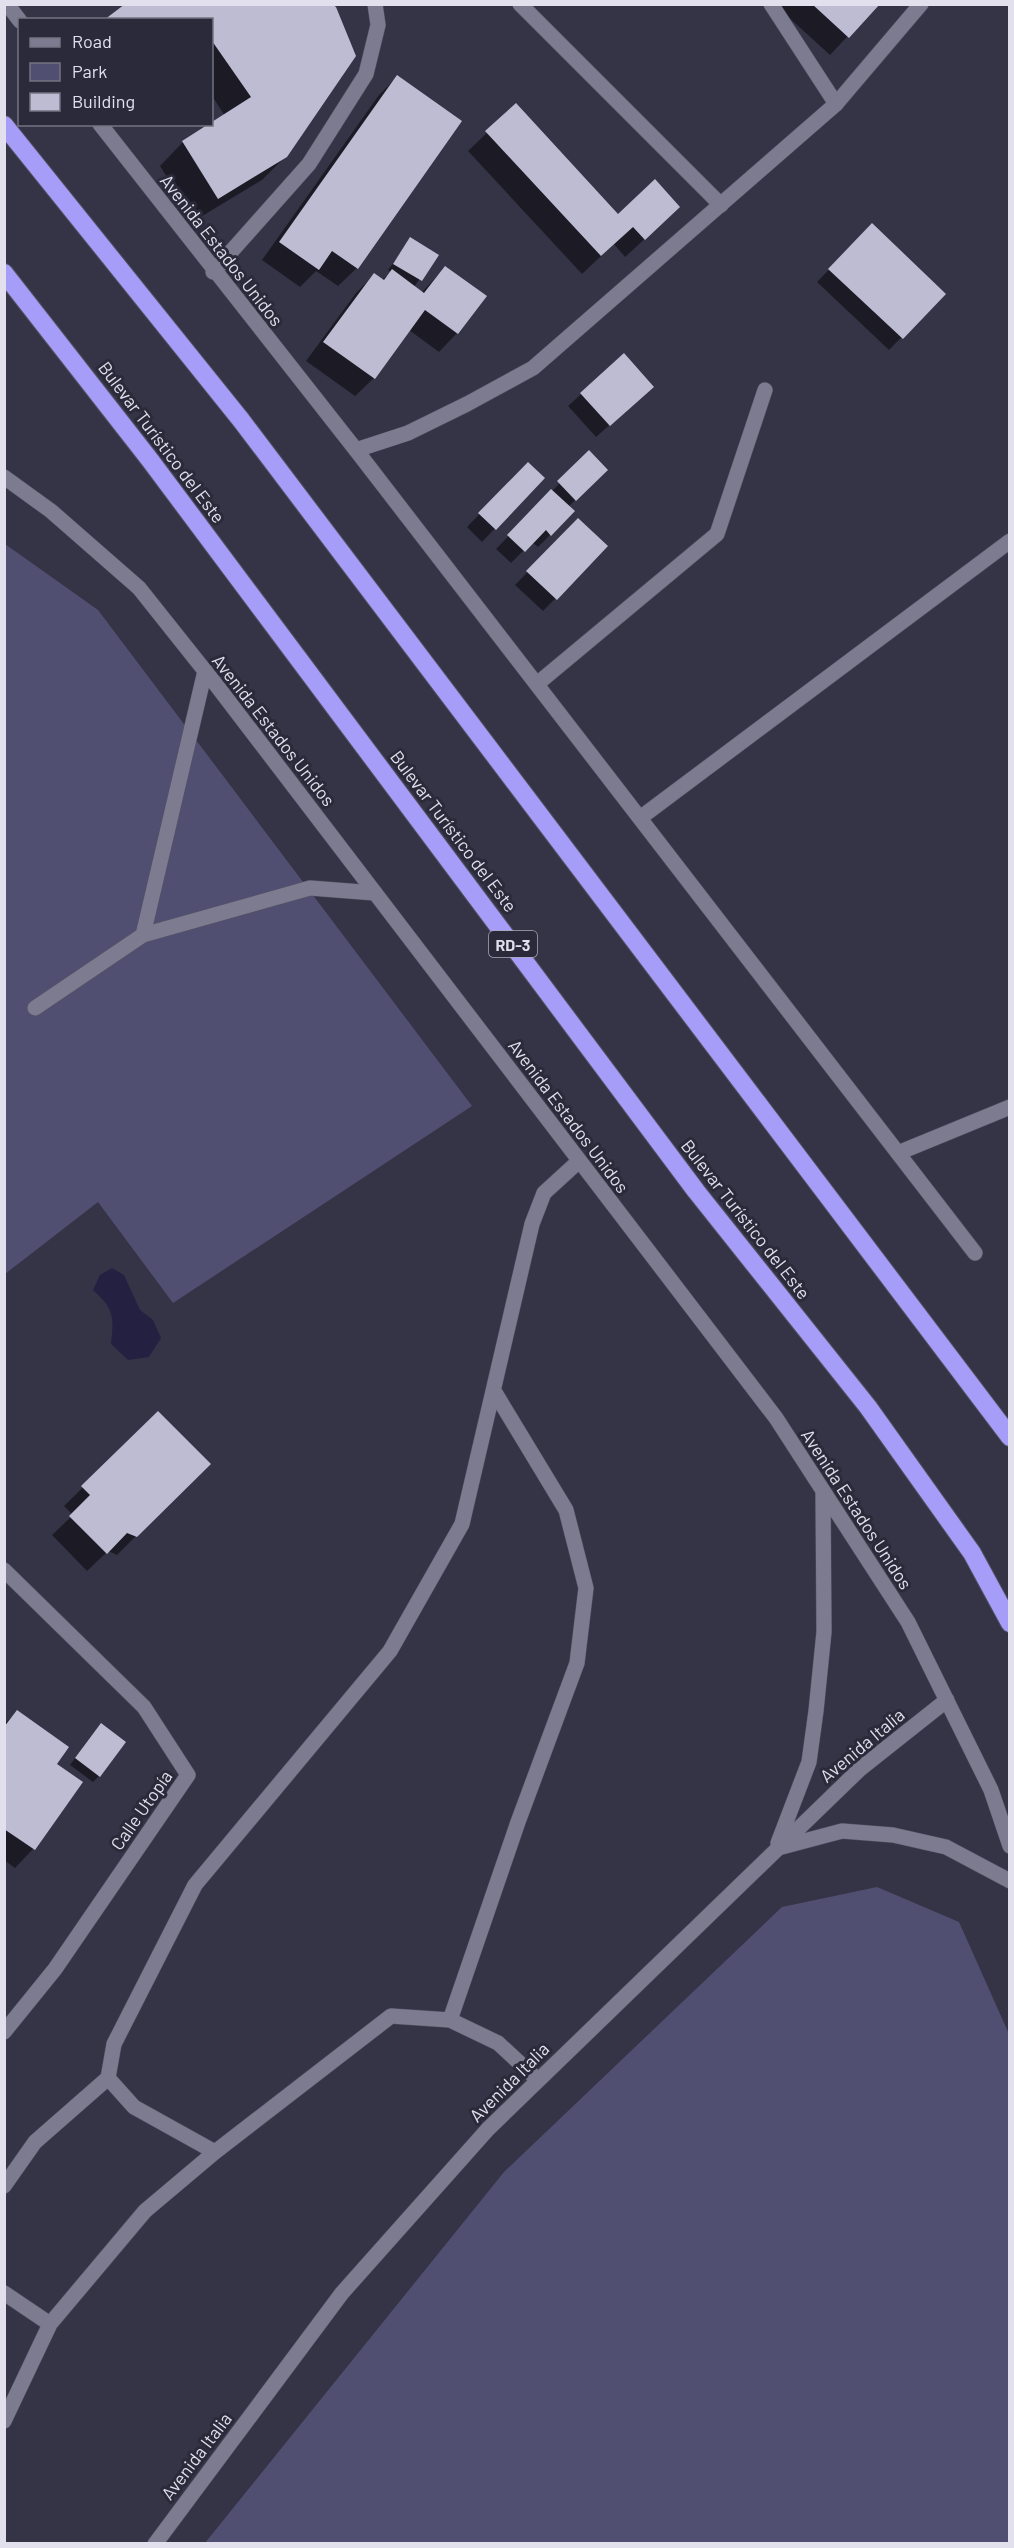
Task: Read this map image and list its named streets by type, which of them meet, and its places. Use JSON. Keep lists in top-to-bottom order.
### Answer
{
  "streets": {
    "highway": ["Bulevar Turístico del Este", "RD-3"],
    "street": ["Avenida Estados Unidos", "Avenida Italia", "Calle Utopía"]
  },
  "crossings": [
    ["Avenida Estados Unidos", "Avenida Italia"]
  ],
  "legend": ["Road", "Park", "Building"]
}
